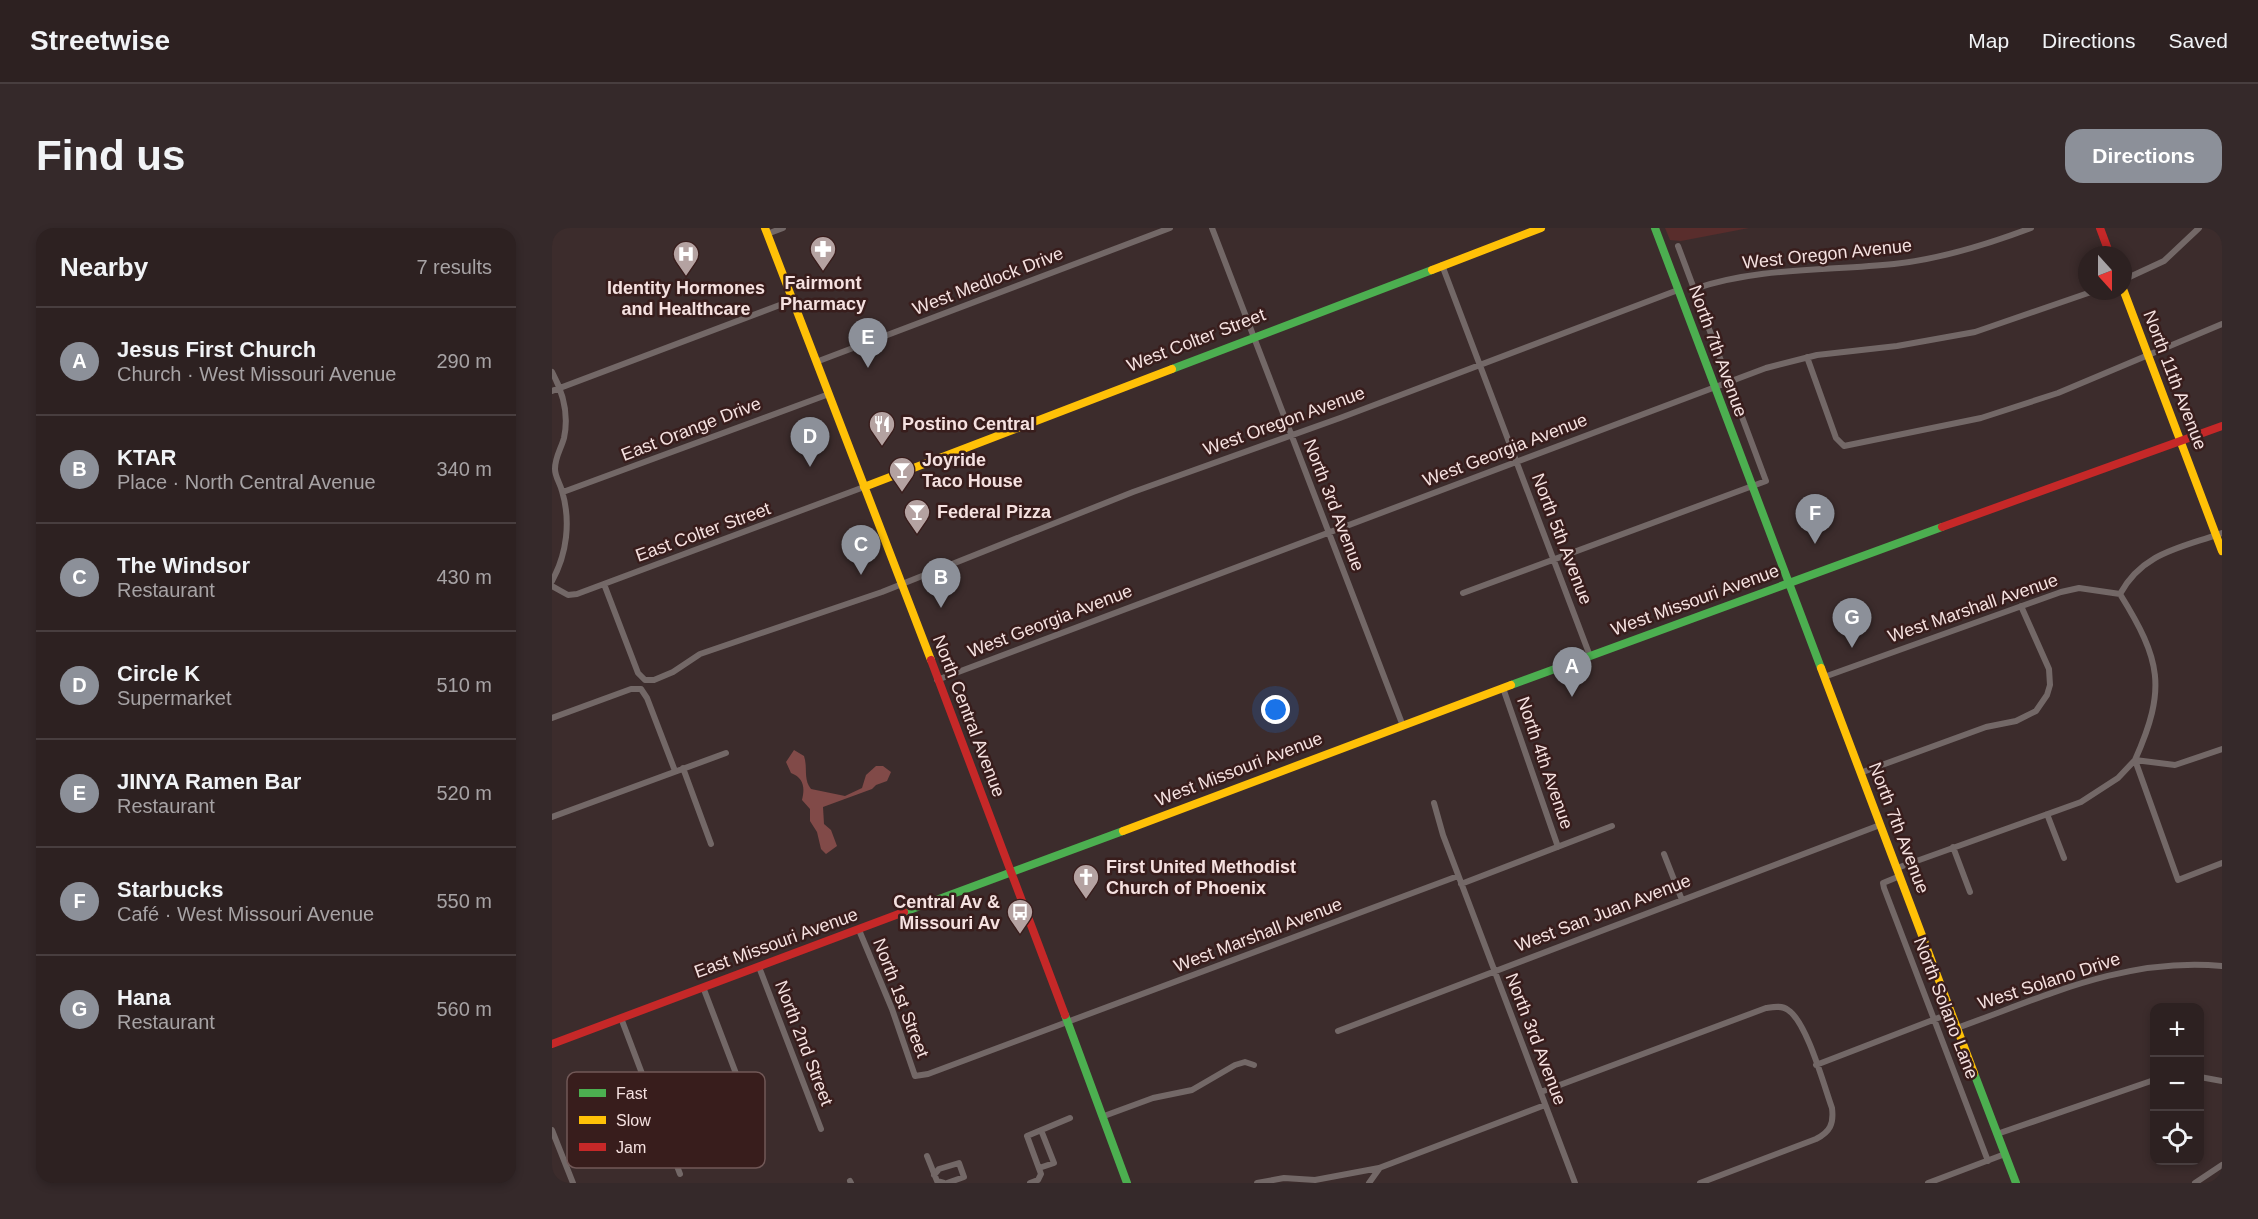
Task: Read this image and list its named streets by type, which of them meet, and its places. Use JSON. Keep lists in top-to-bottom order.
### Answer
{
  "streets": {
    "main road": [
      "West Colter Street",
      "North 7th Avenue",
      "North 11th Avenue",
      "West Missouri Avenue",
      "North Central Avenue",
      "East Missouri Avenue"
    ],
    "street": [
      "West Oregon Avenue",
      "West Medlock Drive",
      "East Orange Drive",
      "West Georgia Avenue",
      "North 3rd Avenue",
      "East Colter Street",
      "North 5th Avenue",
      "West Marshall Avenue",
      "North 4th Avenue",
      "West San Juan Avenue",
      "West Solano Drive",
      "North 1st Street",
      "North Solano Lane",
      "North 2nd Street"
    ]
  },
  "crossings": [
    ["West Oregon Avenue", "North 7th Avenue"],
    ["West Oregon Avenue", "North 3rd Avenue"],
    ["West Oregon Avenue", "East Colter Street"],
    ["West Oregon Avenue", "North 5th Avenue"],
    ["West Oregon Avenue", "North Central Avenue"],
    ["West Medlock Drive", "North Central Avenue"],
    ["West Colter Street", "North 3rd Avenue"],
    ["West Colter Street", "East Colter Street"],
    ["West Colter Street", "North 5th Avenue"],
    ["West Colter Street", "North Central Avenue"],
    ["North 7th Avenue", "West Georgia Avenue"],
    ["North 7th Avenue", "West Missouri Avenue"],
    ["North 7th Avenue", "West Marshall Avenue"],
    ["North 7th Avenue", "West San Juan Avenue"],
    ["North 7th Avenue", "West Solano Drive"],
    ["North 7th Avenue", "North Solano Lane"],
    ["North 11th Avenue", "West Missouri Avenue"],
    ["East Orange Drive", "North Central Avenue"],
    ["West Georgia Avenue", "North 3rd Avenue"],
    ["West Georgia Avenue", "North 5th Avenue"],
    ["West Georgia Avenue", "North Central Avenue"],
    ["North 3rd Avenue", "West Missouri Avenue"],
    ["North 3rd Avenue", "West Marshall Avenue"],
    ["North 3rd Avenue", "West San Juan Avenue"],
    ["East Colter Street", "North Central Avenue"],
    ["North 5th Avenue", "West Missouri Avenue"],
    ["West Missouri Avenue", "North Central Avenue"],
    ["West Missouri Avenue", "North 4th Avenue"],
    ["West Missouri Avenue", "East Missouri Avenue"],
    ["West Marshall Avenue", "North Central Avenue"],
    ["West Marshall Avenue", "North 1st Street"],
    ["North Central Avenue", "East Missouri Avenue"],
    ["East Missouri Avenue", "North 1st Street"],
    ["East Missouri Avenue", "North 2nd Street"]
  ],
  "places": {
    "pharmacy": ["Fairmont Pharmacy"],
    "hospital": ["Identity Hormones and Healthcare"],
    "restaurant": ["Postino Central"],
    "bar": ["Joyride Taco House", "Federal Pizza"],
    "church": ["First United Methodist Church of Phoenix"],
    "bus stop": ["Central Av & Missouri Av"]
  },
  "legend": ["Fast", "Slow", "Jam"],
  "north": "bottom",
  "page": {
    "header": "Streetwise",
    "nav": ["Map", "Directions", "Saved"],
    "buttons": "Directions",
    "title": "Find us",
    "heading": ["Nearby", "7 results"],
    "list": [
      {
        "mark": "A",
        "name": "Jesus First Church",
        "note": "Church · West Missouri Avenue",
        "value": "290 m"
      },
      {
        "mark": "B",
        "name": "KTAR",
        "note": "Place · North Central Avenue",
        "value": "340 m"
      },
      {
        "mark": "C",
        "name": "The Windsor",
        "note": "Restaurant",
        "value": "430 m"
      },
      {
        "mark": "D",
        "name": "Circle K",
        "note": "Supermarket",
        "value": "510 m"
      },
      {
        "mark": "E",
        "name": "JINYA Ramen Bar",
        "note": "Restaurant",
        "value": "520 m"
      },
      {
        "mark": "F",
        "name": "Starbucks",
        "note": "Café · West Missouri Avenue",
        "value": "550 m"
      },
      {
        "mark": "G",
        "name": "Hana",
        "note": "Restaurant",
        "value": "560 m"
      }
    ],
    "pins": [
      "E",
      "D",
      "F",
      "C",
      "B",
      "G",
      "A"
    ],
    "map_buttons": ["+", "−"]
  }
}
